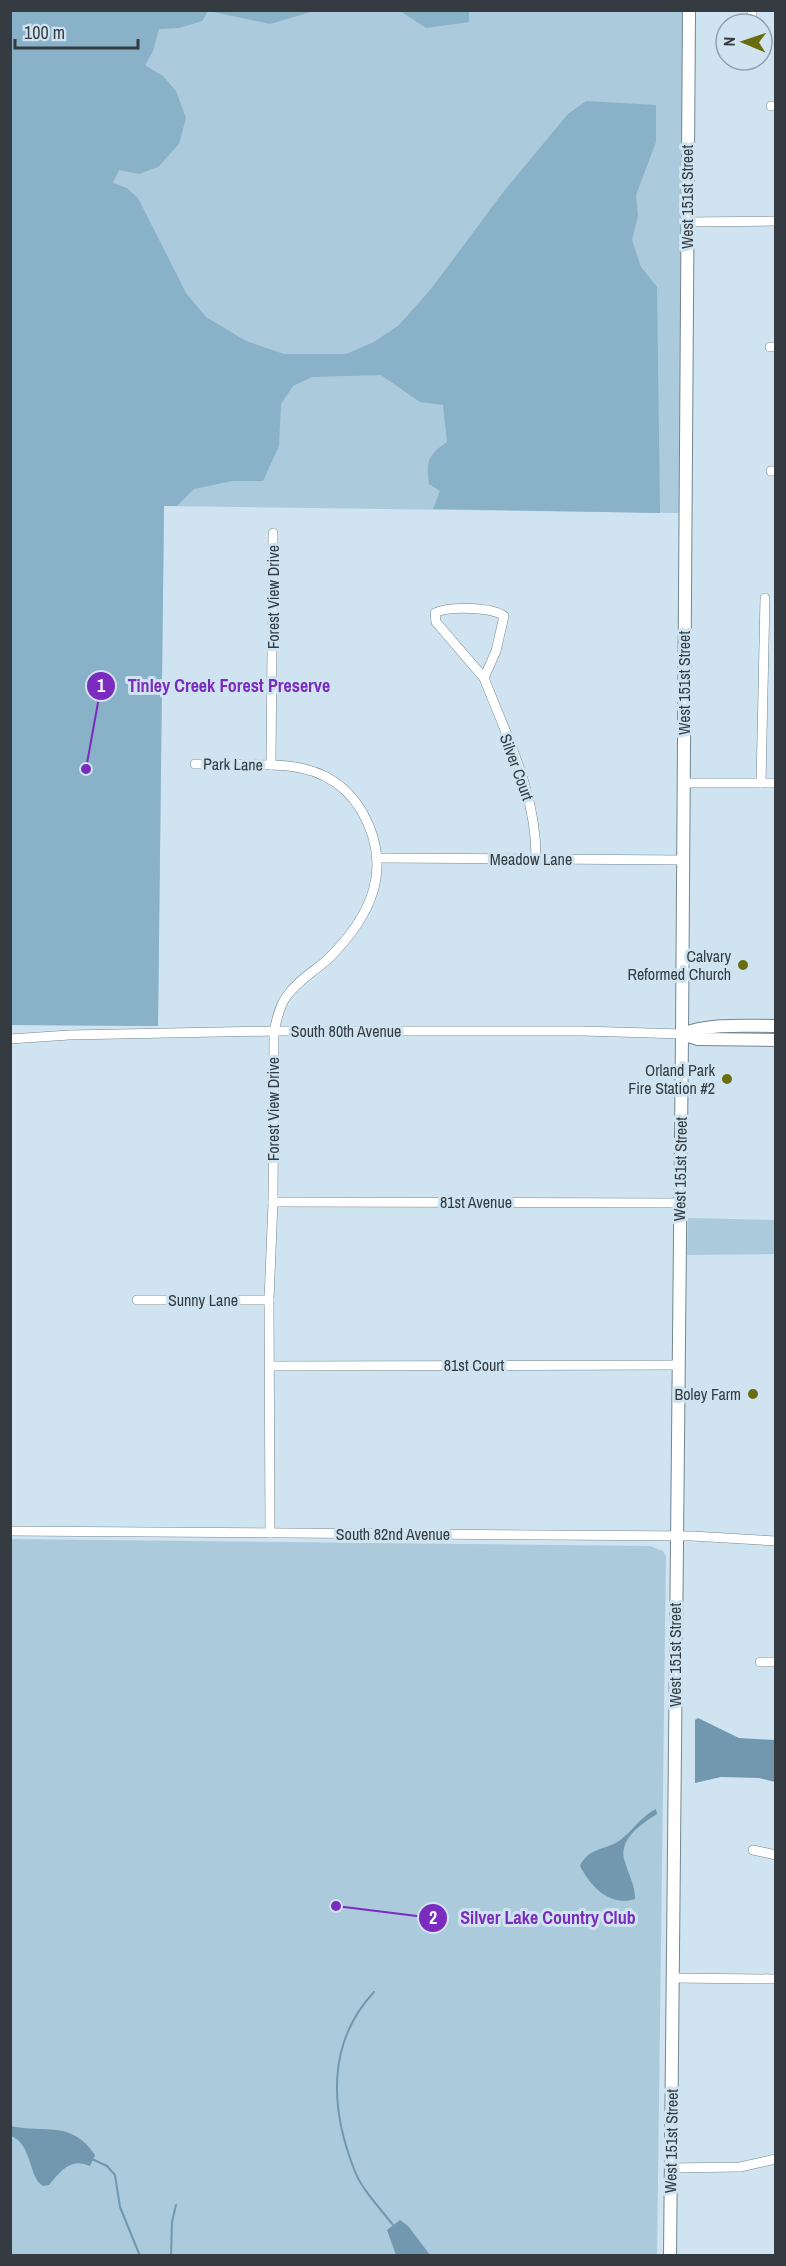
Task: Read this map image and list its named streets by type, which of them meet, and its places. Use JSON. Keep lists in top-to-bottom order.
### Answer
{
  "streets": {
    "street": [
      "West 151st Street",
      "Forest View Drive",
      "Park Lane",
      "Silver Court",
      "Meadow Lane",
      "South 80th Avenue",
      "81st Avenue",
      "Sunny Lane",
      "81st Court",
      "South 82nd Avenue"
    ]
  },
  "crossings": [
    ["West 151st Street", "Meadow Lane"],
    ["West 151st Street", "South 80th Avenue"],
    ["West 151st Street", "81st Avenue"],
    ["West 151st Street", "81st Court"],
    ["West 151st Street", "South 82nd Avenue"],
    ["Forest View Drive", "Park Lane"],
    ["Forest View Drive", "Meadow Lane"],
    ["Forest View Drive", "South 80th Avenue"],
    ["Forest View Drive", "81st Avenue"],
    ["Forest View Drive", "Sunny Lane"],
    ["Forest View Drive", "81st Court"],
    ["Forest View Drive", "South 82nd Avenue"],
    ["Silver Court", "Meadow Lane"]
  ],
  "places": [
    "Tinley Creek Forest Preserve",
    "Calvary Reformed Church",
    "Orland Park Fire Station #2",
    "Boley Farm",
    "Silver Lake Country Club"
  ],
  "scale_bar": "100 m",
  "north": "left"
}
